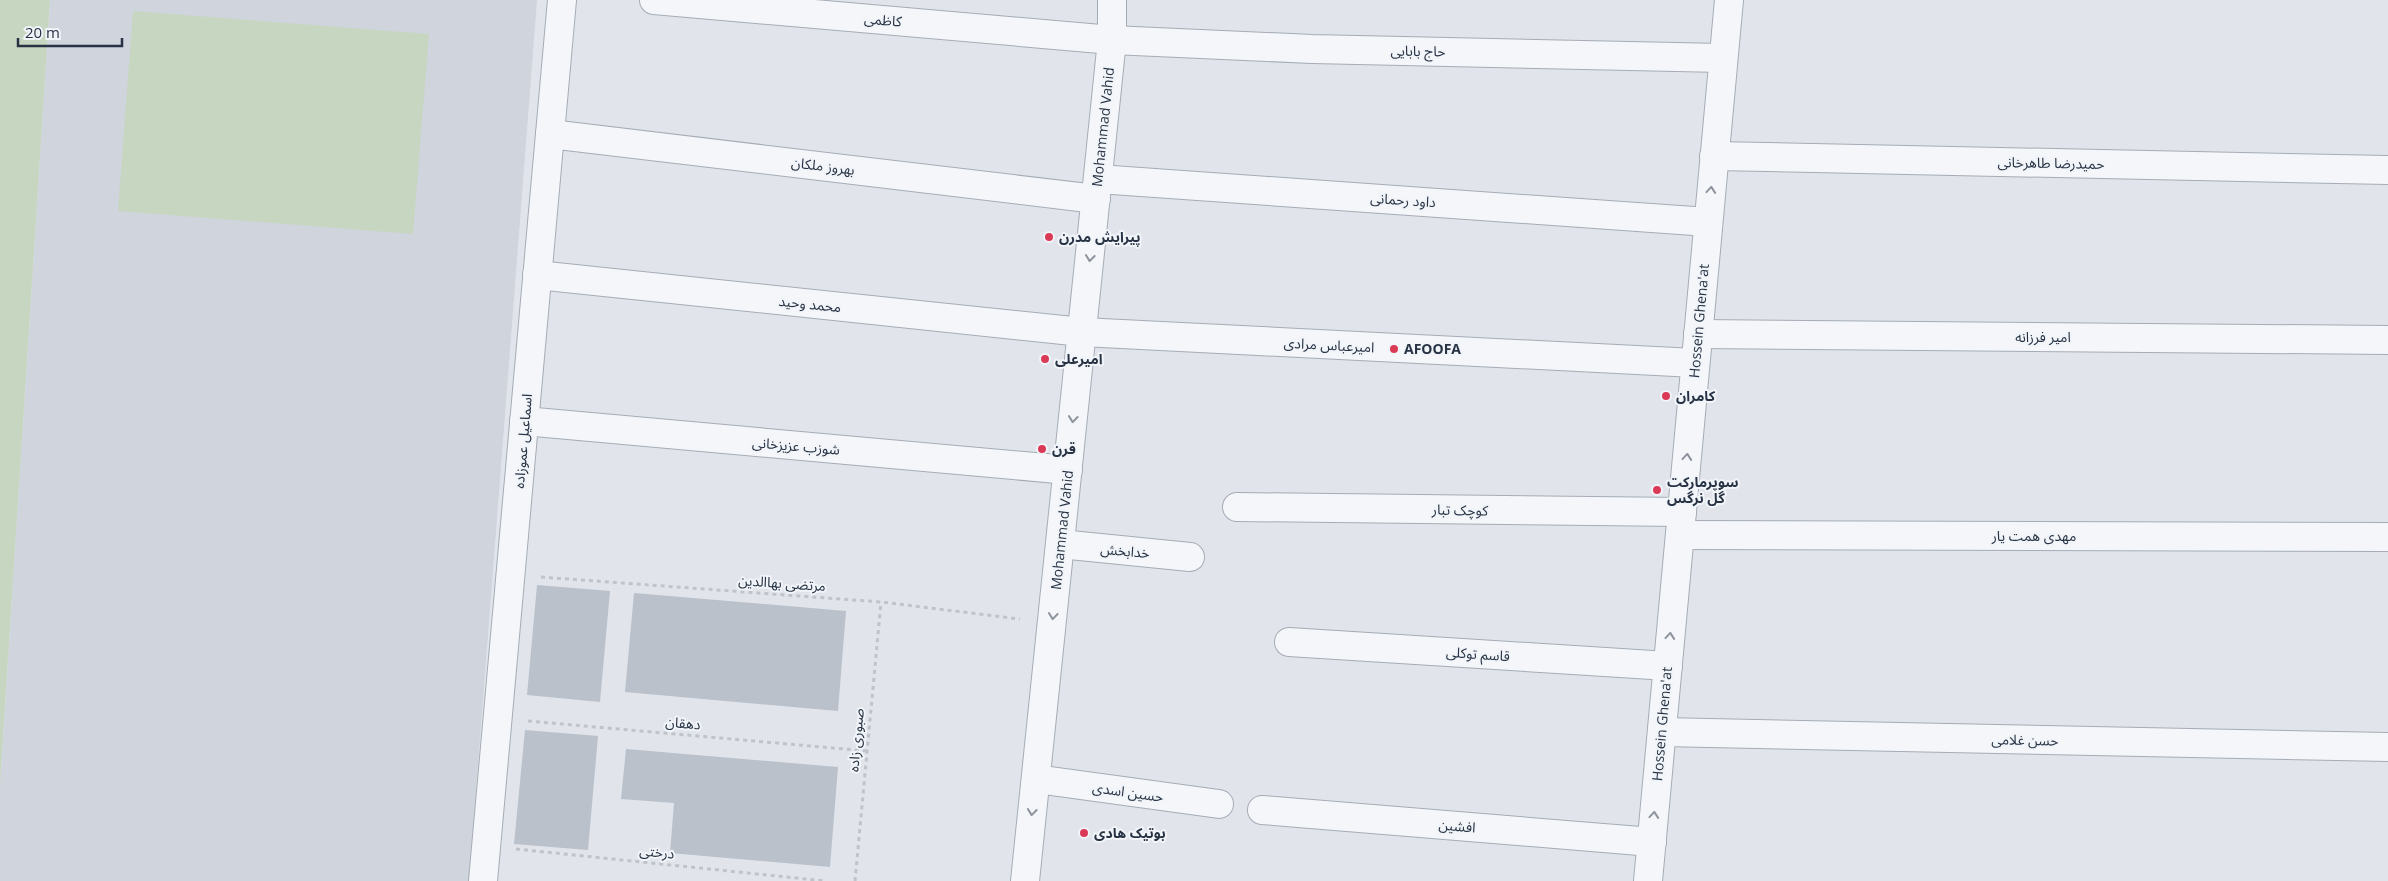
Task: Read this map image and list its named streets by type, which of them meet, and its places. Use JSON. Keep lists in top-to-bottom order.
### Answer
{
  "streets": {
    "street": [
      "کاظمی",
      "حاج بابایی",
      "Mohammad Vahid",
      "حمیدرضا طاهرخانی",
      "بهروز ملکان",
      "داود رحمانی",
      "محمد وحید",
      "Hossein Ghena'at",
      "امیر فرزانه",
      "امیرعباس مرادی",
      "اسماعیل عموزاده",
      "شوزب عزیزخانی",
      "کوچک تبار",
      "مهدی همت یار",
      "خدابخش",
      "قاسم توکلی",
      "حسن غلامی",
      "حسین اسدی",
      "افشین"
    ],
    "path": [
      "مرتضی بهاالدین",
      "دهقان",
      "صبوری زاده",
      "درختی"
    ]
  },
  "crossings": [
    ["کاظمی", "حاج بابایی"],
    ["کاظمی", "Mohammad Vahid"],
    ["حاج بابایی", "Mohammad Vahid"],
    ["حاج بابایی", "Hossein Ghena'at"],
    ["Mohammad Vahid", "بهروز ملکان"],
    ["Mohammad Vahid", "داود رحمانی"],
    ["Mohammad Vahid", "محمد وحید"],
    ["Mohammad Vahid", "امیرعباس مرادی"],
    ["Mohammad Vahid", "شوزب عزیزخانی"],
    ["Mohammad Vahid", "خدابخش"],
    ["Mohammad Vahid", "مرتضی بهاالدین"],
    ["Mohammad Vahid", "حسین اسدی"],
    ["حمیدرضا طاهرخانی", "Hossein Ghena'at"],
    ["بهروز ملکان", "داود رحمانی"],
    ["بهروز ملکان", "اسماعیل عموزاده"],
    ["داود رحمانی", "Hossein Ghena'at"],
    ["محمد وحید", "امیرعباس مرادی"],
    ["محمد وحید", "اسماعیل عموزاده"],
    ["Hossein Ghena'at", "امیر فرزانه"],
    ["Hossein Ghena'at", "امیرعباس مرادی"],
    ["Hossein Ghena'at", "کوچک تبار"],
    ["Hossein Ghena'at", "مهدی همت یار"],
    ["Hossein Ghena'at", "قاسم توکلی"],
    ["Hossein Ghena'at", "حسن غلامی"],
    ["Hossein Ghena'at", "افشین"],
    ["اسماعیل عموزاده", "شوزب عزیزخانی"],
    ["اسماعیل عموزاده", "مرتضی بهاالدین"],
    ["اسماعیل عموزاده", "دهقان"],
    ["اسماعیل عموزاده", "درختی"],
    ["کوچک تبار", "مهدی همت یار"],
    ["مرتضی بهاالدین", "صبوری زاده"],
    ["دهقان", "صبوری زاده"]
  ],
  "one_way": ["Mohammad Vahid", "Hossein Ghena'at"],
  "places": [
    "پیرایش مدرن",
    "AFOOFA",
    "امیرعلی",
    "کامران",
    "قرن",
    "سوپرمارکت گل نرگس",
    "بوتیک هادی"
  ],
  "scale_bar": "20 m"
}
